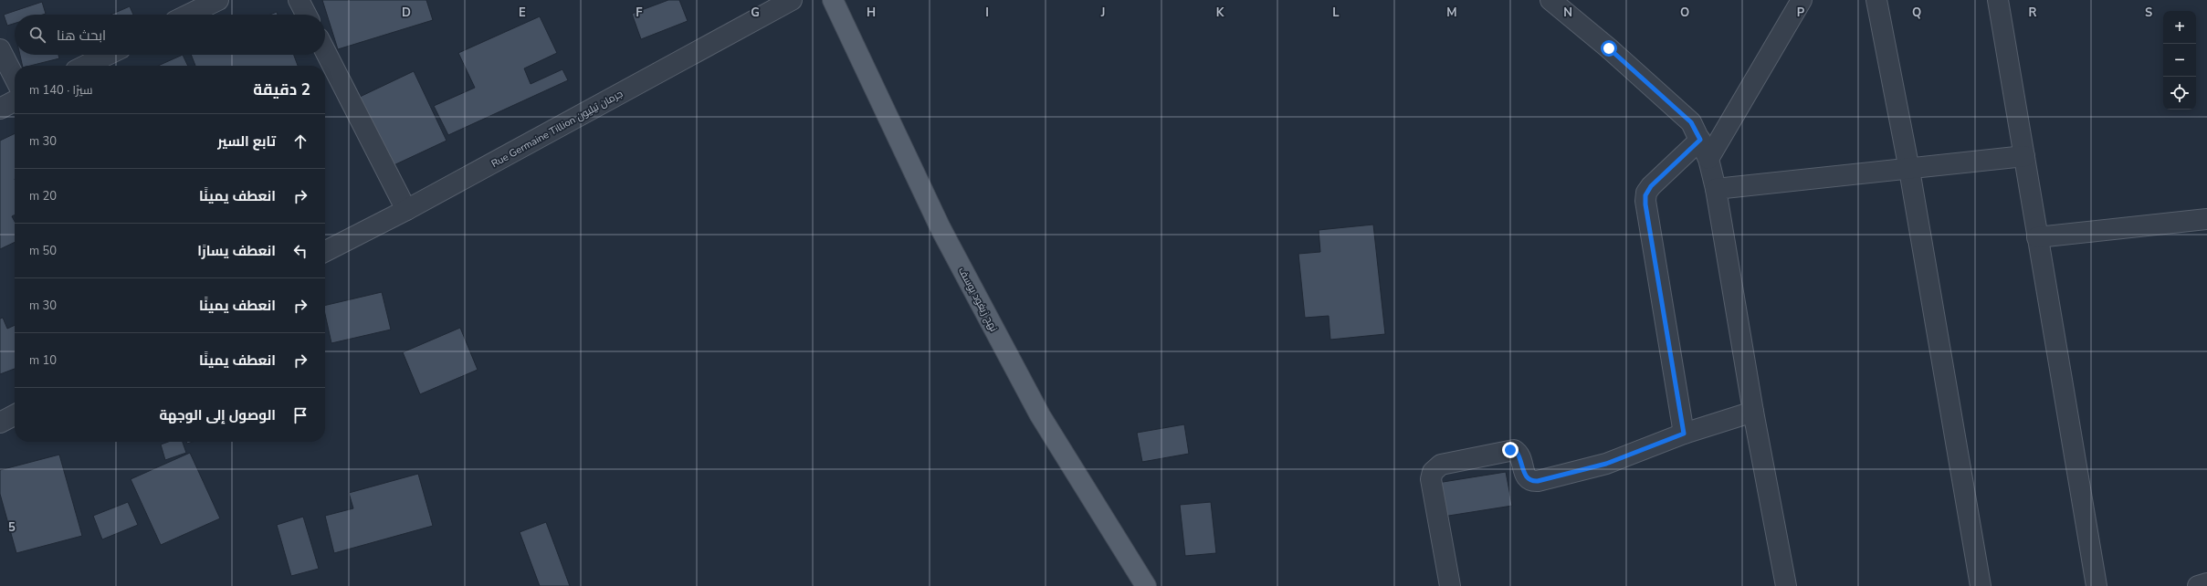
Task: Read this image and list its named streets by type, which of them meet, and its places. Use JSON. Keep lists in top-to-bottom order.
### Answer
{
  "streets": {
    "main road": ["نهج زيغود يوسف"],
    "street": ["Rue Germaine Tillion جرمان تيليون"]
  },
  "page": {
    "map_buttons": ["+", "−"],
    "search": "ابحث هنا",
    "heading": ["2 دقيقة", "سيرًا · 140 m"],
    "list": [
      ["تابع السير", "30 m"],
      ["انعطف يمينًا", "20 m"],
      ["انعطف يسارًا", "50 m"],
      ["انعطف يمينًا", "30 m"],
      ["انعطف يمينًا", "10 m"],
      "الوصول إلى الوجهة"
    ]
  },
  "grid": {
    "columns": [
      "D",
      "E",
      "F",
      "G",
      "H",
      "I",
      "J",
      "K",
      "L",
      "M",
      "N",
      "O",
      "P",
      "Q",
      "R",
      "S"
    ],
    "rows": ["5"]
  }
}
